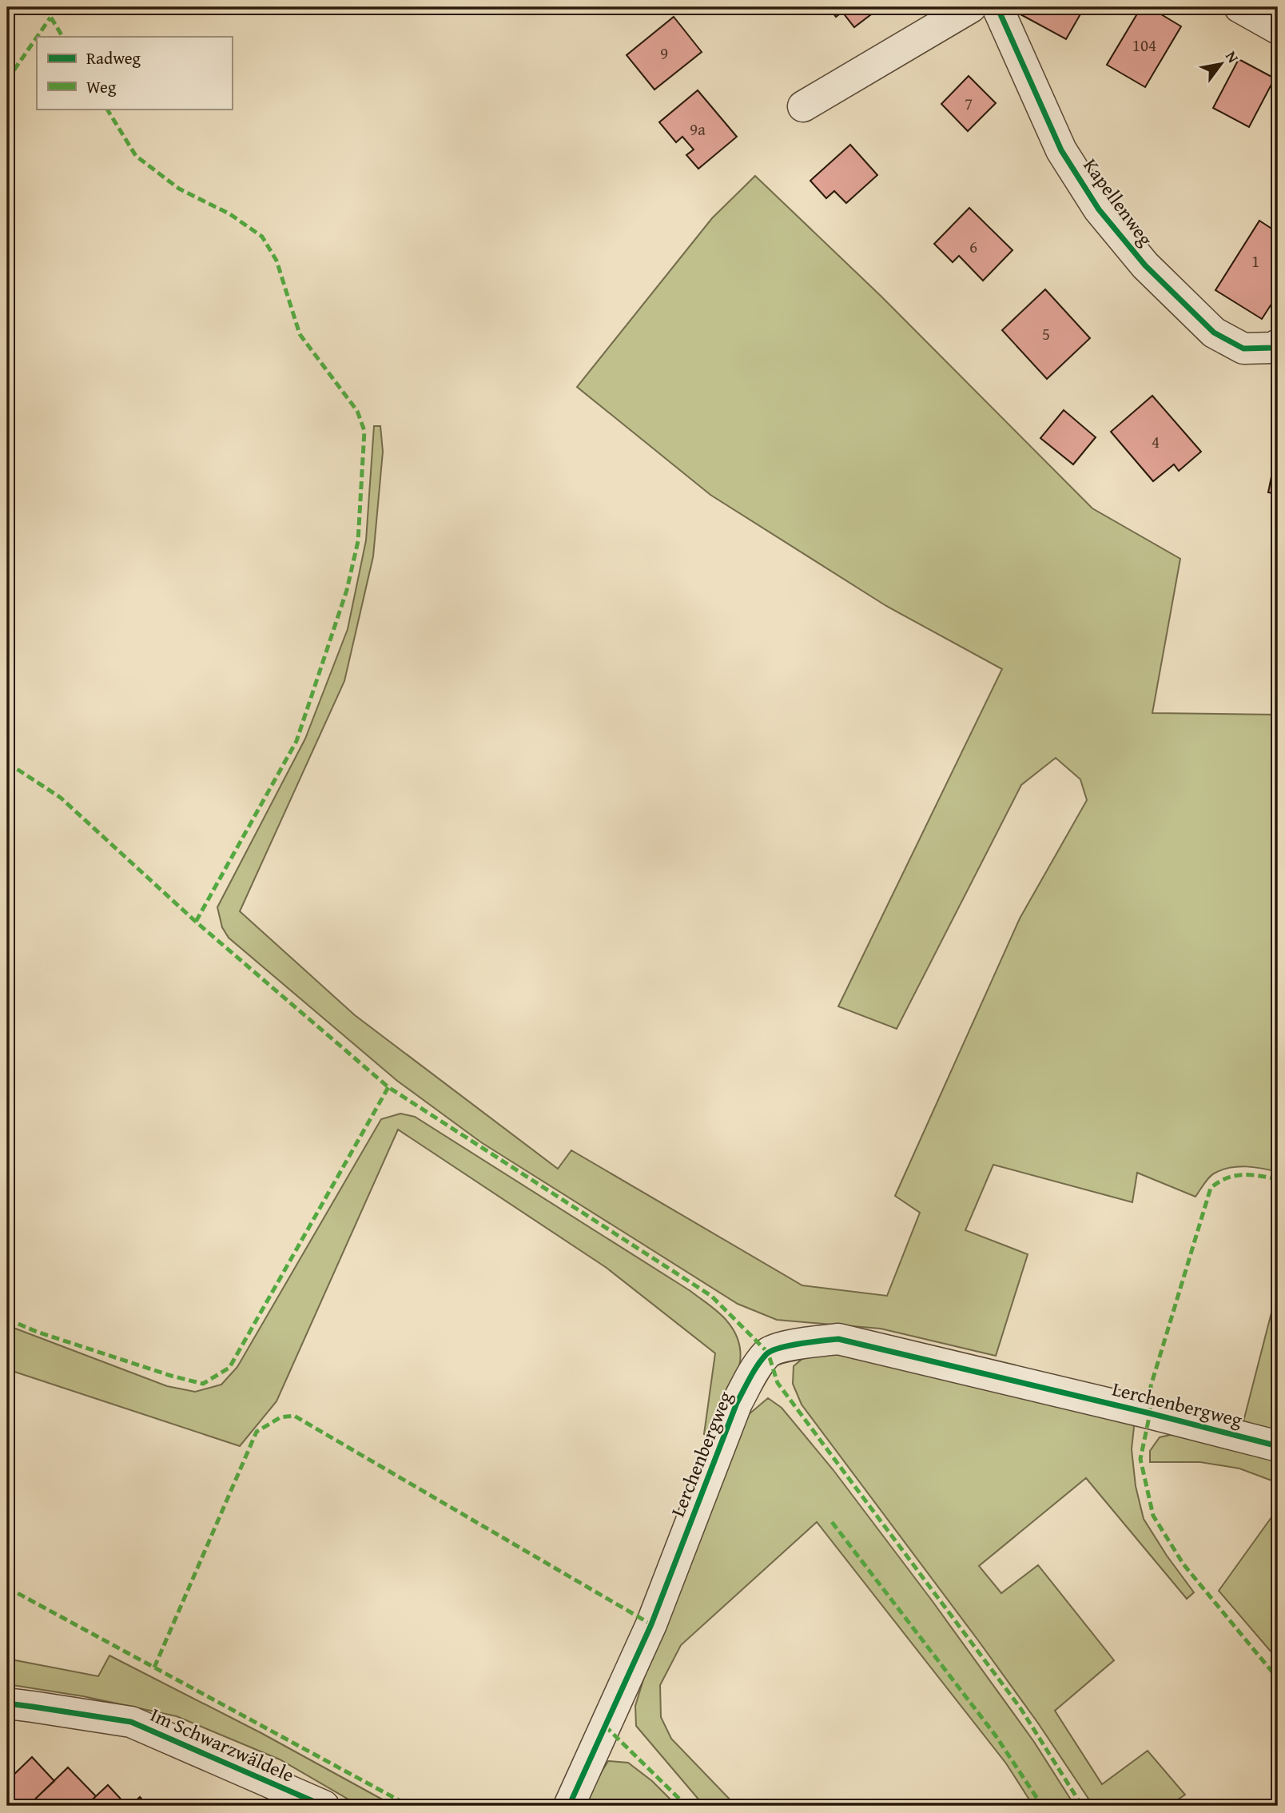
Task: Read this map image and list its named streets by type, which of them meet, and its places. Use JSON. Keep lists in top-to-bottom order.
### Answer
{
  "streets": {
    "street": ["Kapellenweg", "Lerchenbergweg", "Im Schwarzwäldele"]
  },
  "house_numbers": [
    "104",
    "9",
    "7",
    "9a",
    "6",
    "1",
    "5",
    "4"
  ],
  "legend": ["Radweg", "Weg"],
  "north": "top right"
}
